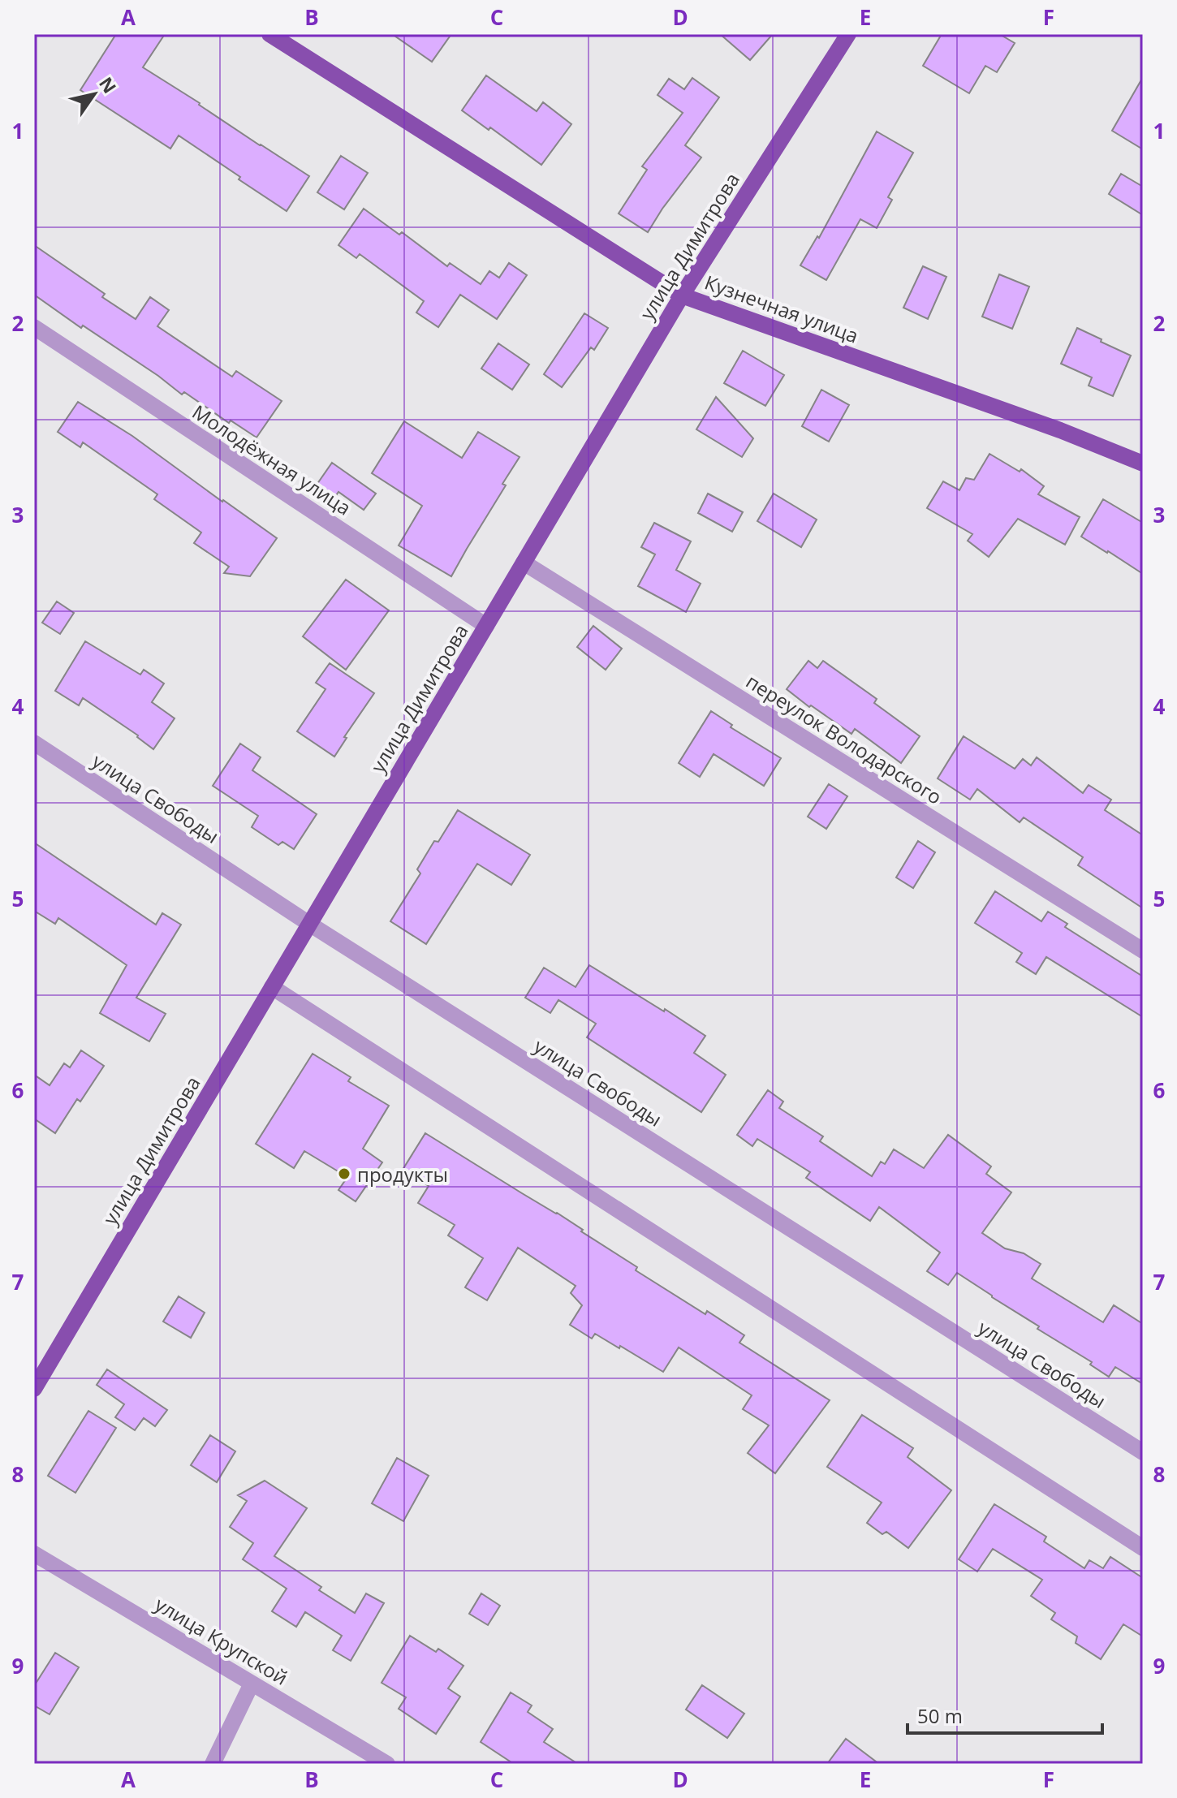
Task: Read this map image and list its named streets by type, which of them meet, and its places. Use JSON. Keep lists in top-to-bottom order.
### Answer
{
  "streets": {
    "main road": ["улица Димитрова", "Кузнечная улица"],
    "street": [
      "Молодёжная улица",
      "переулок Володарского",
      "улица Свободы",
      "улица Крупской"
    ]
  },
  "crossings": [
    ["улица Димитрова", "Кузнечная улица"],
    ["улица Димитрова", "Молодёжная улица"],
    ["улица Димитрова", "переулок Володарского"],
    ["улица Димитрова", "улица Свободы"]
  ],
  "places": ["продукты"],
  "scale_bar": "50 m",
  "north": "top right",
  "grid": {
    "columns": [
      "A",
      "B",
      "C",
      "D",
      "E",
      "F"
    ],
    "rows": [
      "1",
      "2",
      "3",
      "4",
      "5",
      "6",
      "7",
      "8",
      "9"
    ]
  }
}
